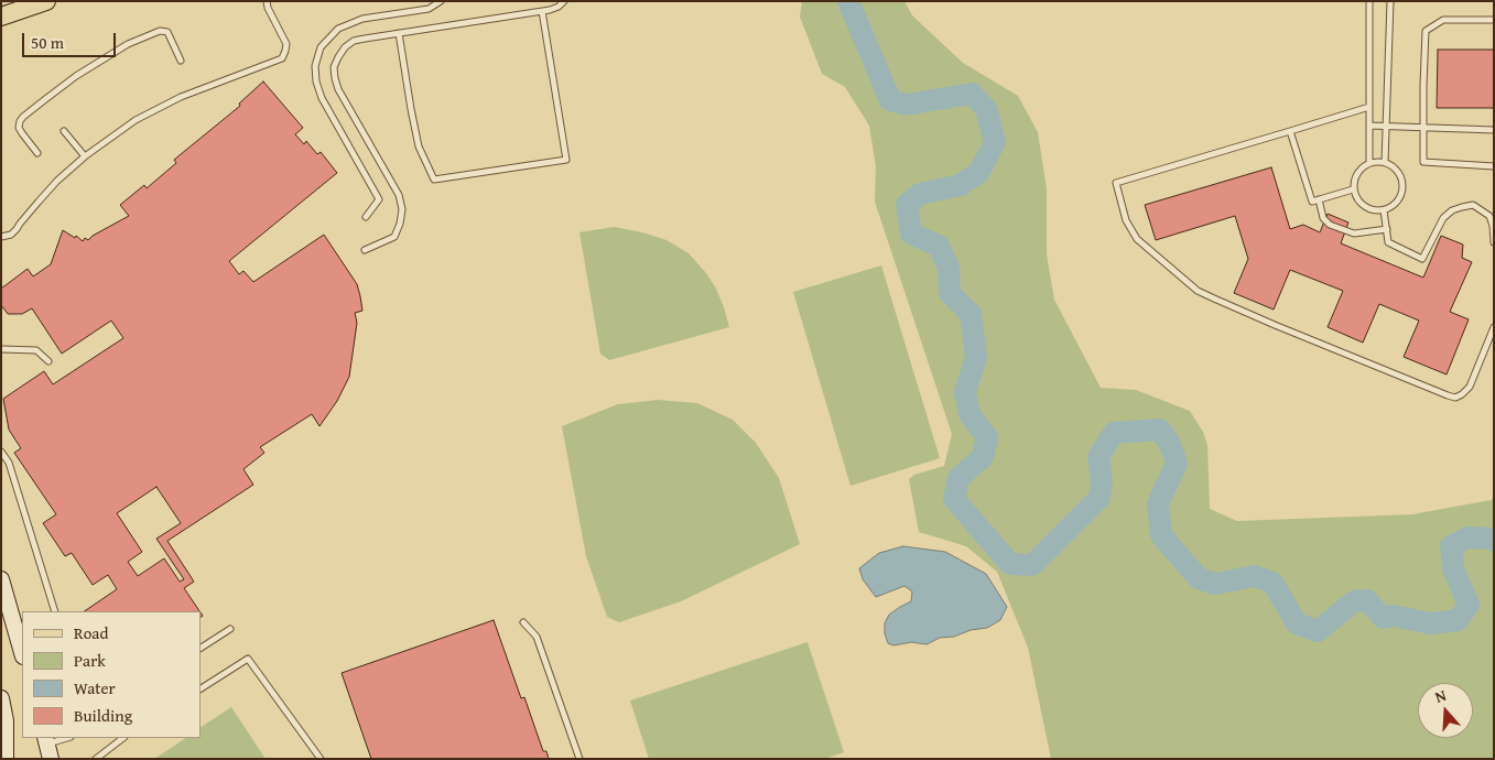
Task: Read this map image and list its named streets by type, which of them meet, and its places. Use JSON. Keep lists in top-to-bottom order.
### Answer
{
  "legend": [
    "Road",
    "Park",
    "Water",
    "Building"
  ],
  "scale_bar": "50 m",
  "north": "top"
}
